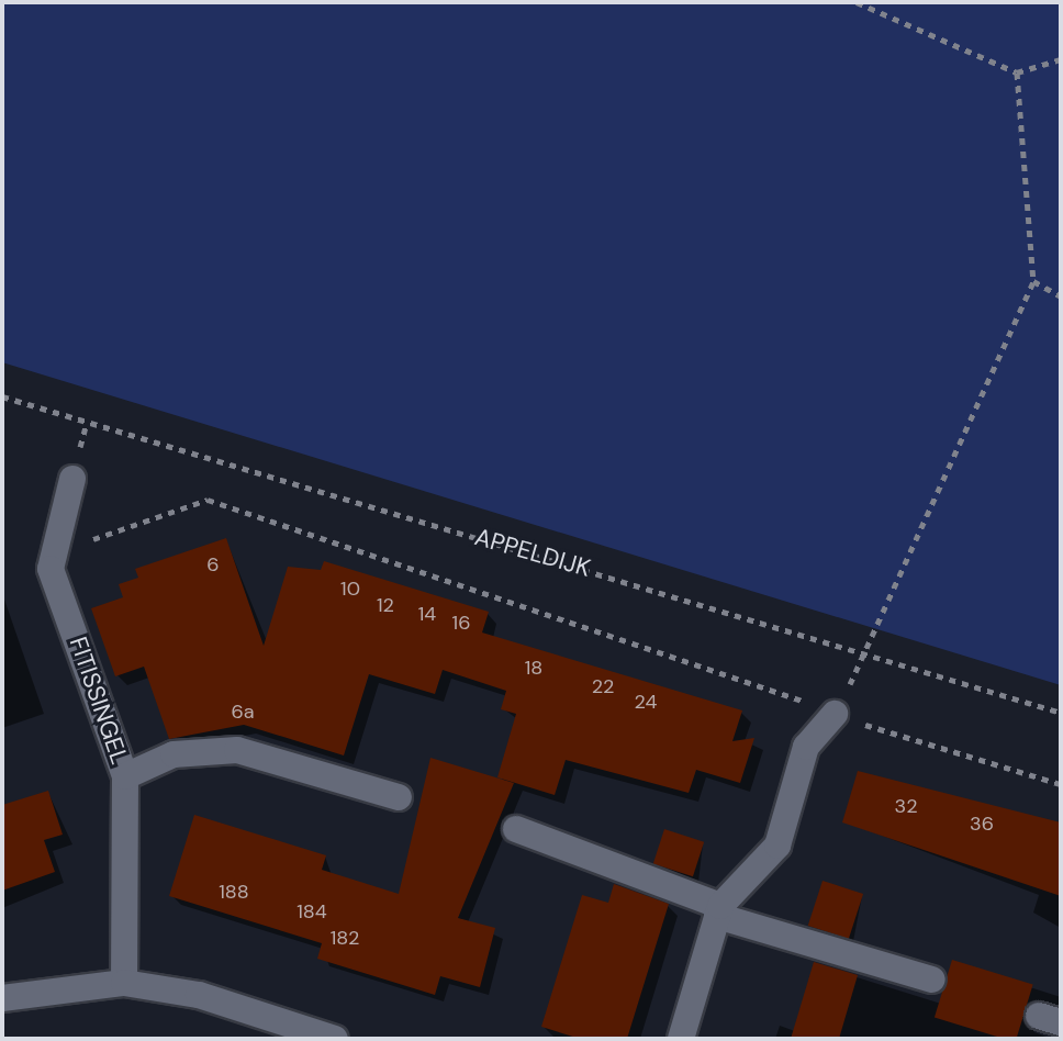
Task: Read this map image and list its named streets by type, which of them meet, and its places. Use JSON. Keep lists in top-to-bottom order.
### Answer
{
  "streets": {
    "street": ["FITISSINGEL"],
    "path": ["APPELDIJK"]
  },
  "crossings": [
    ["APPELDIJK", "FITISSINGEL"]
  ],
  "house_numbers": [
    "6",
    "10",
    "12",
    "14",
    "16",
    "18",
    "22",
    "24",
    "6a",
    "32",
    "36",
    "188",
    "184",
    "182"
  ]
}
